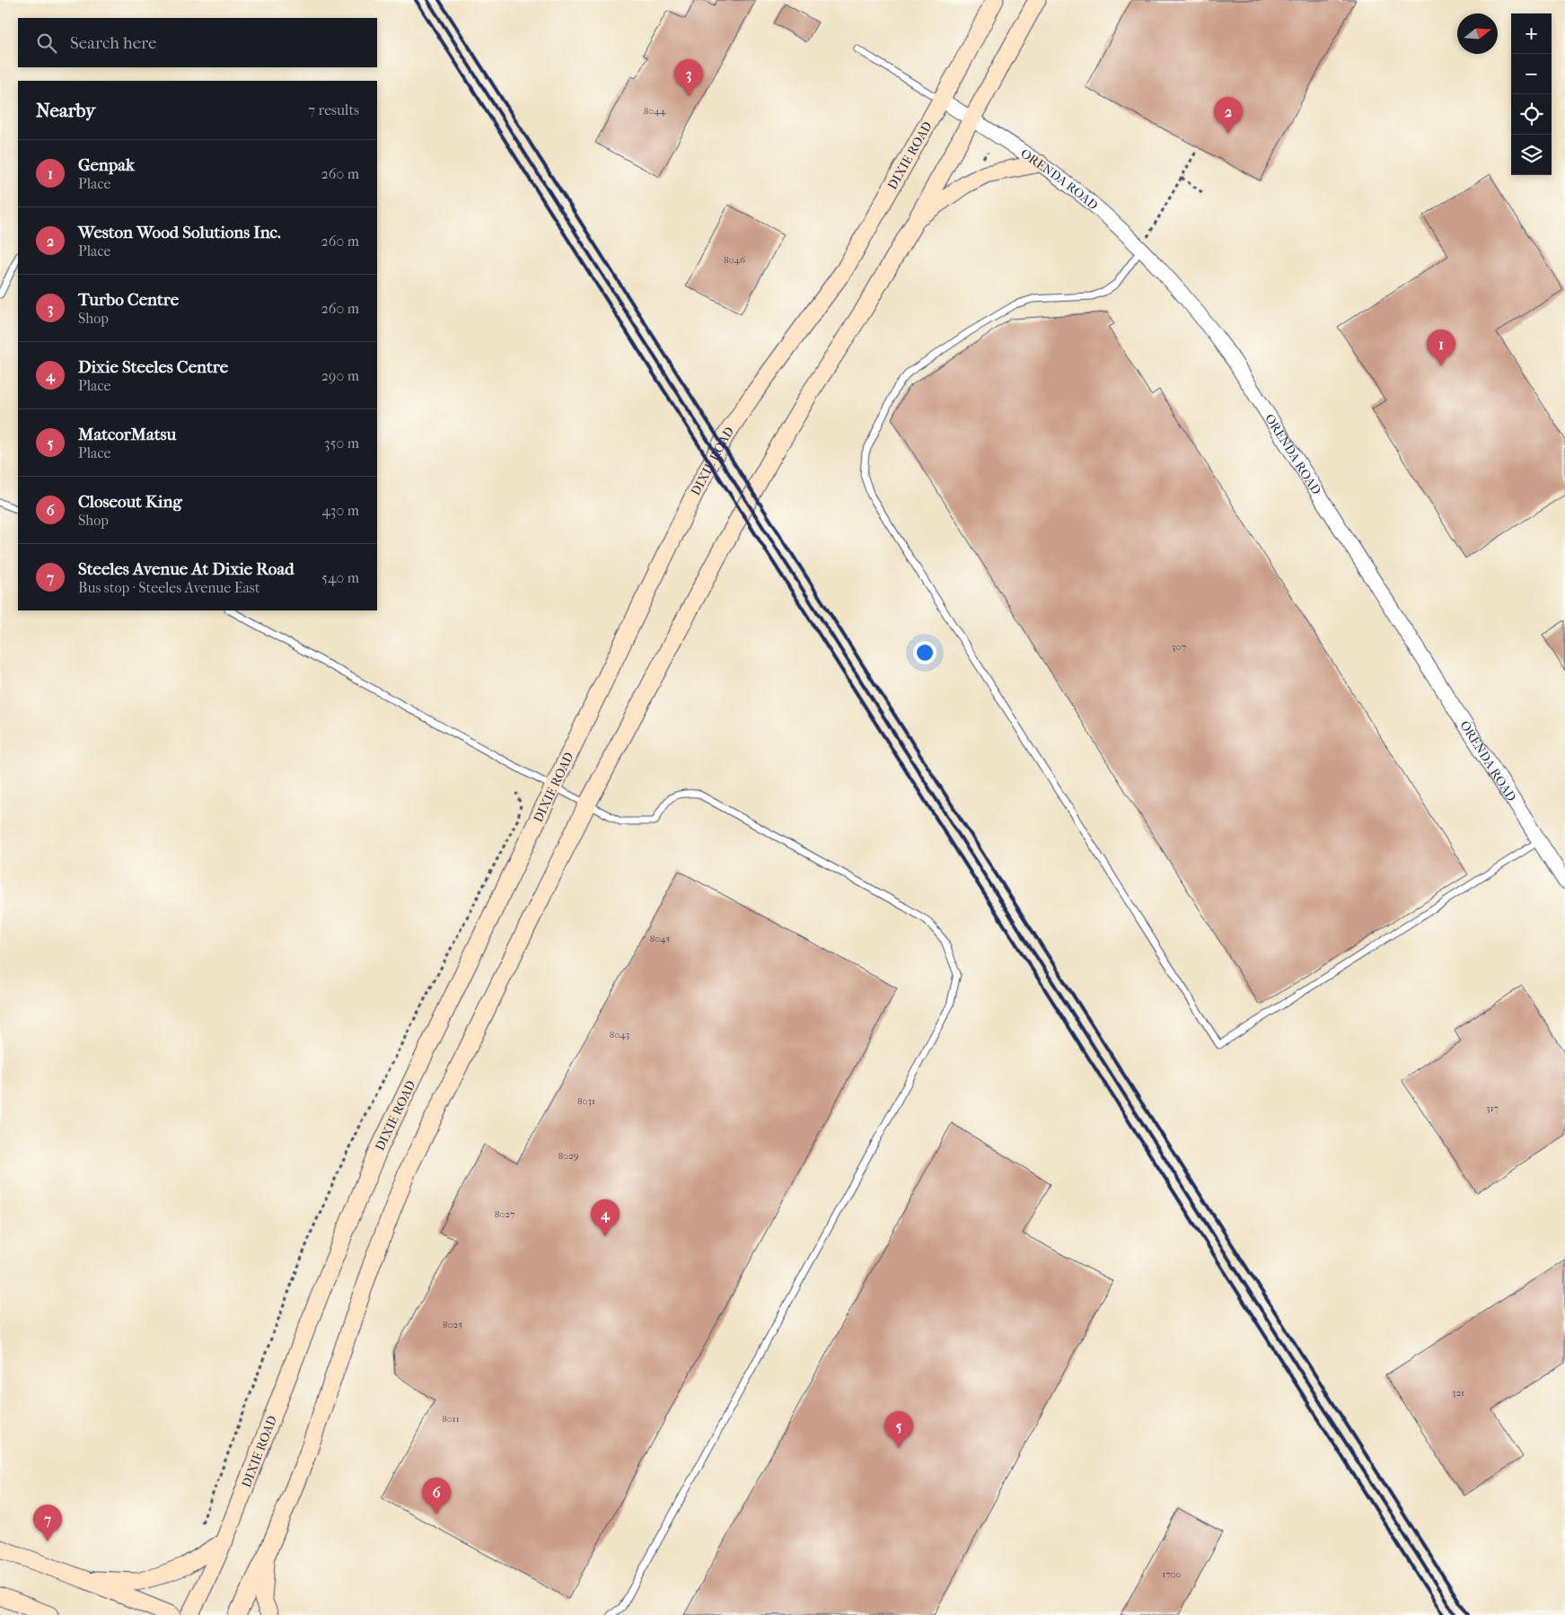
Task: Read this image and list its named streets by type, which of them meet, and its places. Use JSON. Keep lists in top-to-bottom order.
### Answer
{
  "streets": {
    "main road": ["DIXIE ROAD"],
    "street": ["ORENDA ROAD"]
  },
  "crossings": [
    ["DIXIE ROAD", "ORENDA ROAD"]
  ],
  "house_numbers": [
    "8044",
    "8046",
    "307",
    "8045",
    "8043",
    "8031",
    "317",
    "8029",
    "8027",
    "8025",
    "321",
    "8011",
    "1700"
  ],
  "north": "right",
  "page": {
    "map_buttons": ["+", "−"],
    "search": "Search here",
    "pins": [
      "3",
      "2",
      "1",
      "4",
      "5",
      "6",
      "7"
    ],
    "heading": ["Nearby", "7 results"],
    "list": [
      {
        "mark": "1",
        "name": "Genpak",
        "note": "Place",
        "value": "260 m"
      },
      {
        "mark": "2",
        "name": "Weston Wood Solutions Inc.",
        "note": "Place",
        "value": "260 m"
      },
      {
        "mark": "3",
        "name": "Turbo Centre",
        "note": "Shop",
        "value": "260 m"
      },
      {
        "mark": "4",
        "name": "Dixie Steeles Centre",
        "note": "Place",
        "value": "290 m"
      },
      {
        "mark": "5",
        "name": "MatcorMatsu",
        "note": "Place",
        "value": "350 m"
      },
      {
        "mark": "6",
        "name": "Closeout King",
        "note": "Shop",
        "value": "430 m"
      },
      {
        "mark": "7",
        "name": "Steeles Avenue At Dixie Road",
        "note": "Bus stop · Steeles Avenue East",
        "value": "540 m"
      }
    ]
  }
}
